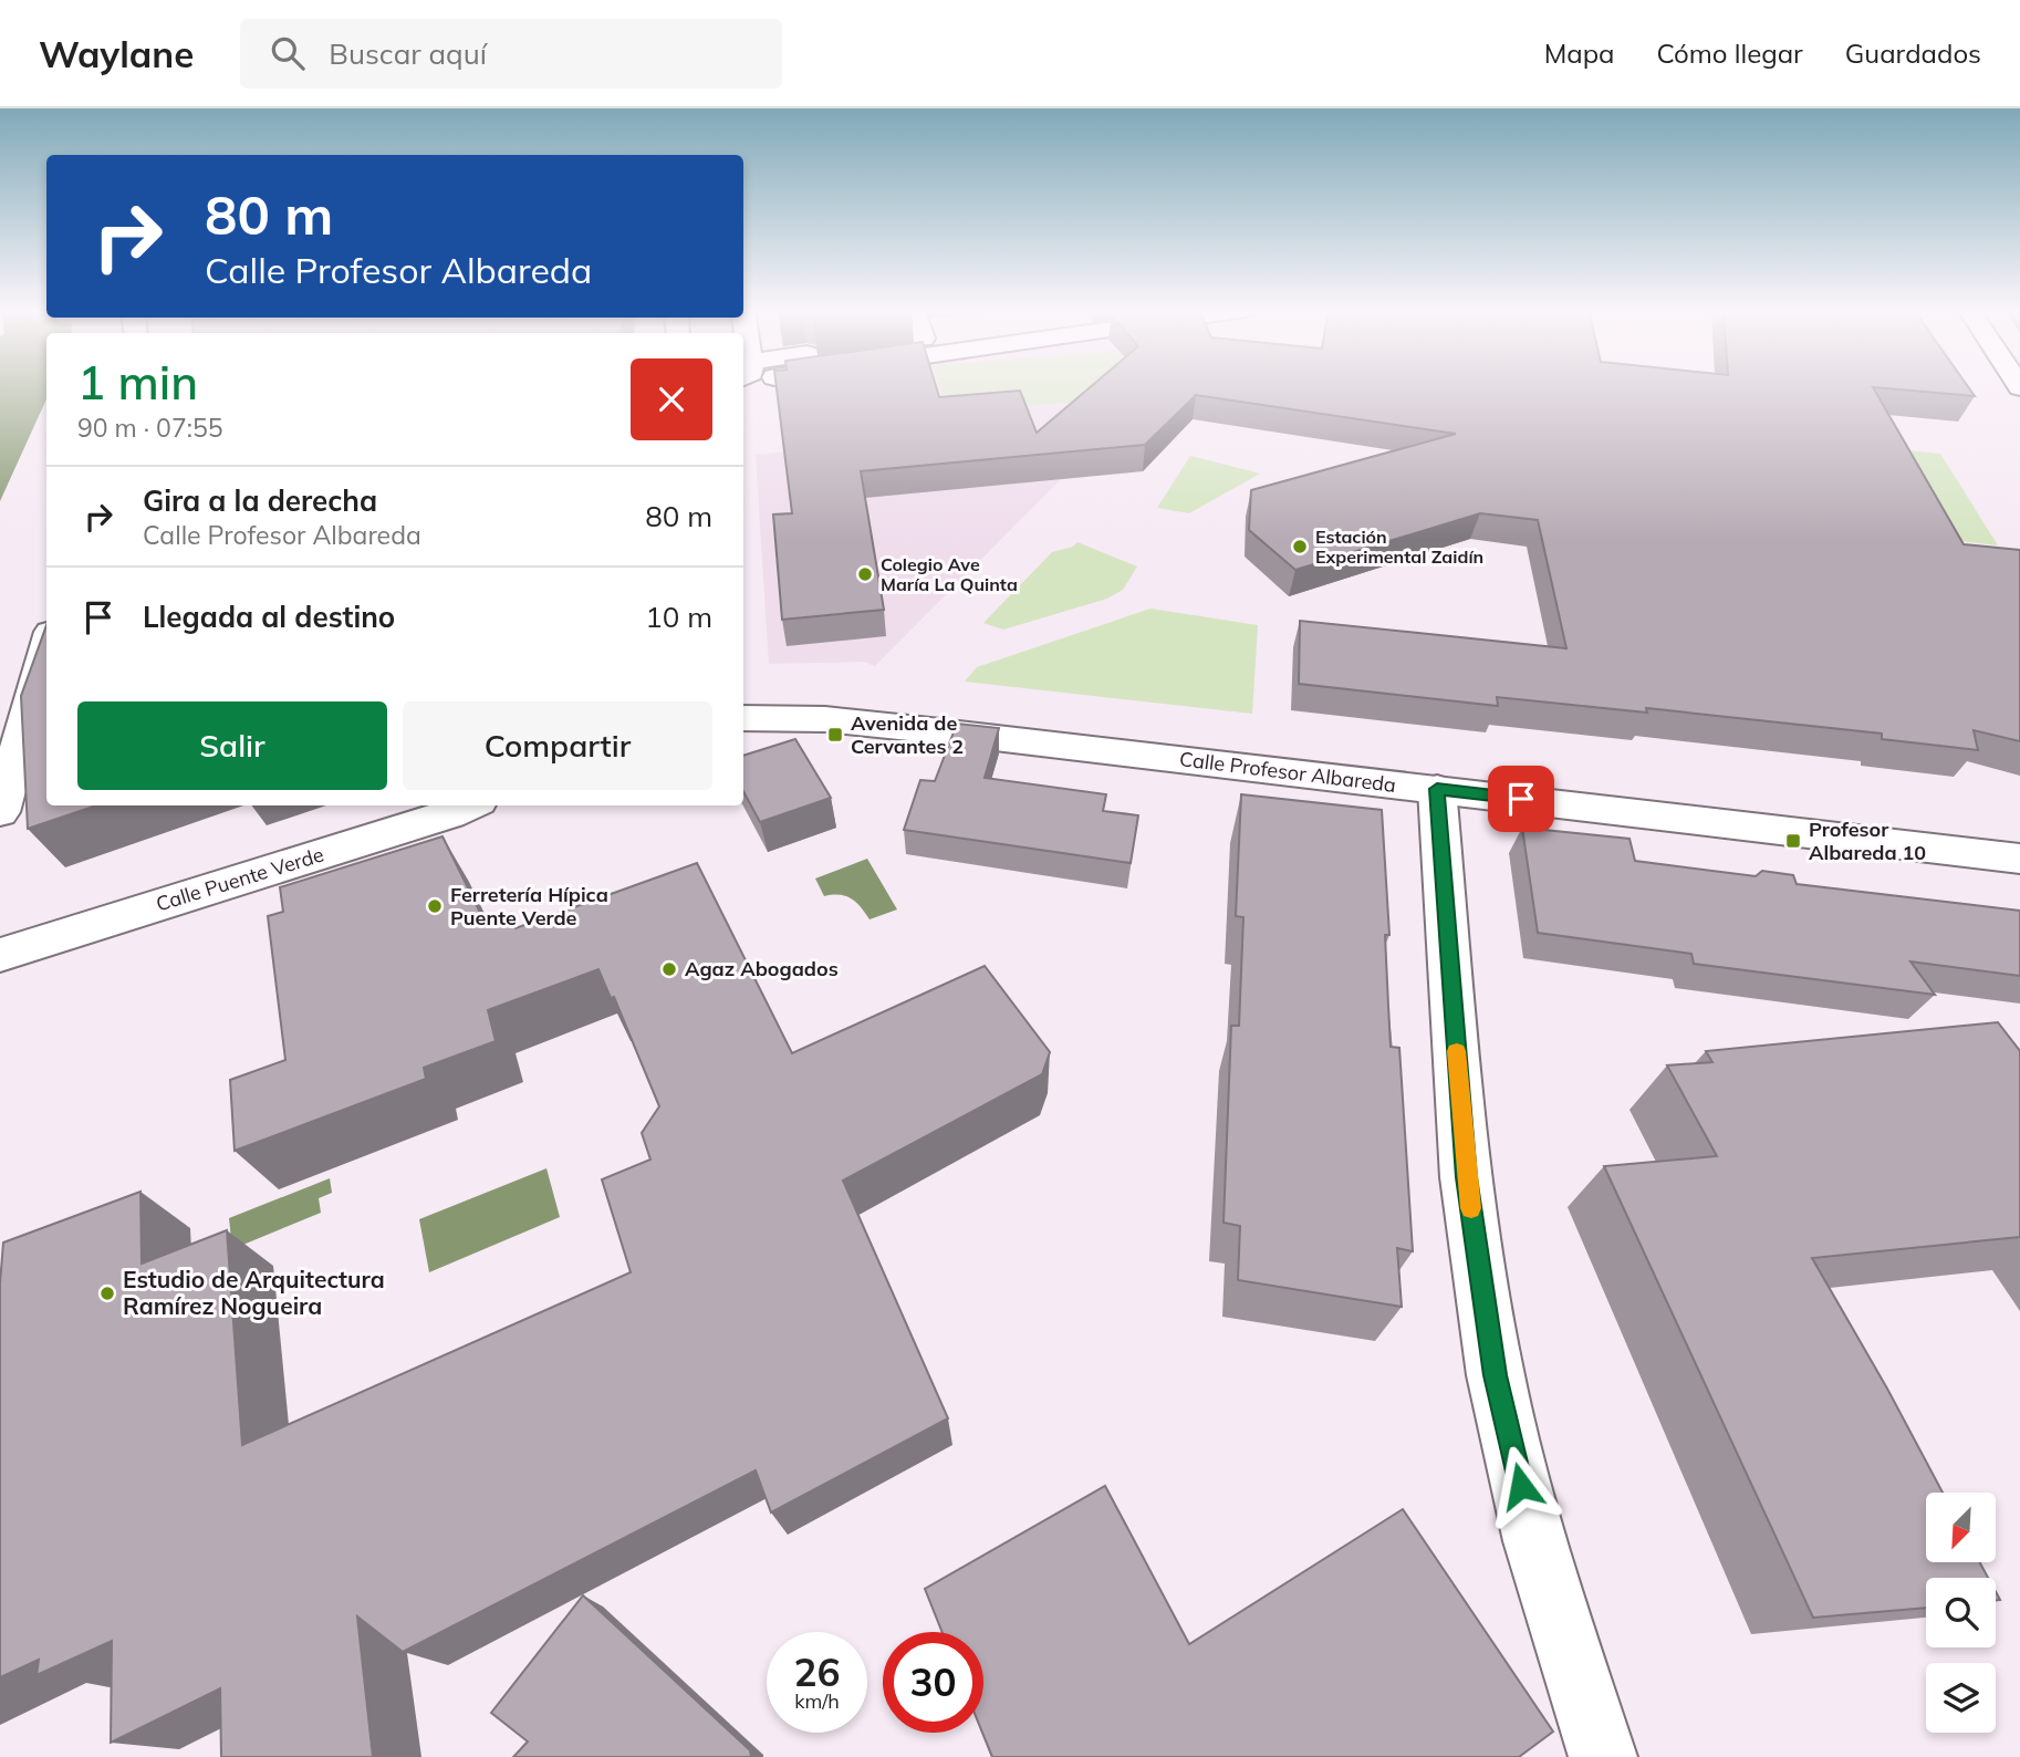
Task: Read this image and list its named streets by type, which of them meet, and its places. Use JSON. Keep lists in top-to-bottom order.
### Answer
{
  "streets": {
    "street": ["Calle Profesor Albareda", "Calle Puente Verde"]
  },
  "places": {
    "other": [
      "Estación Experimental Zaidín",
      "Colegio Ave María La Quinta",
      "Ferretería Hípica Puente Verde",
      "Agaz Abogados",
      "Estudio de Arquitectura Ramírez Nogueira"
    ],
    "transit": ["Avenida de Cervantes 2", "Profesor Albareda 10"]
  },
  "north": "bottom left",
  "page": {
    "header": "Waylane",
    "search": "Buscar aquí",
    "nav": ["Mapa", "Cómo llegar", "Guardados"],
    "turn": ["80 m", "Calle Profesor Albareda"],
    "heading": ["1 min", "90 m · 07:55"],
    "list": [
      {
        "name": "Gira a la derecha",
        "note": "Calle Profesor Albareda",
        "value": "80 m"
      },
      {
        "name": "Llegada al destino",
        "value": "10 m"
      }
    ],
    "buttons": ["Salir", "Compartir"],
    "speed": "26 km/h",
    "limit": "30"
  }
}
